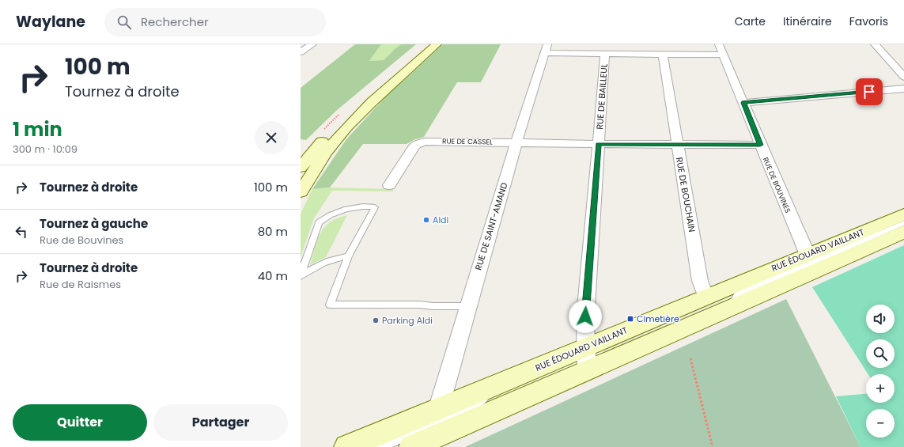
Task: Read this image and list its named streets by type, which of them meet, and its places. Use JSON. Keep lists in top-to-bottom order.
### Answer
{
  "streets": {
    "main road": ["RUE ÉDOUARD VAILLANT"],
    "street": [
      "RUE DE BAILLEUL",
      "RUE DE CASSEL",
      "RUE DE BOUVINES",
      "RUE DE BOUCHAIN",
      "RUE DE SAINT-AMAND"
    ]
  },
  "crossings": [
    ["RUE DE BAILLEUL", "RUE DE CASSEL"],
    ["RUE DE BAILLEUL", "RUE ÉDOUARD VAILLANT"],
    ["RUE DE CASSEL", "RUE DE BOUVINES"],
    ["RUE DE CASSEL", "RUE DE BOUCHAIN"],
    ["RUE DE CASSEL", "RUE DE SAINT-AMAND"],
    ["RUE DE BOUVINES", "RUE ÉDOUARD VAILLANT"],
    ["RUE DE BOUCHAIN", "RUE ÉDOUARD VAILLANT"],
    ["RUE DE SAINT-AMAND", "RUE ÉDOUARD VAILLANT"]
  ],
  "places": {
    "other": ["Aldi", "Parking Aldi"],
    "transit": ["Cimetière"]
  },
  "page": {
    "header": "Waylane",
    "search": "Rechercher",
    "nav": ["Carte", "Itinéraire", "Favoris"],
    "turn": ["100 m", "Tournez à droite"],
    "heading": ["1 min", "300 m · 10:09"],
    "list": [
      {
        "name": "Tournez à droite",
        "value": "100 m"
      },
      {
        "name": "Tournez à gauche",
        "note": "Rue de Bouvines",
        "value": "80 m"
      },
      {
        "name": "Tournez à droite",
        "note": "Rue de Raismes",
        "value": "40 m"
      }
    ],
    "map_buttons": ["+", "−"],
    "buttons": ["Quitter", "Partager"]
  }
}
